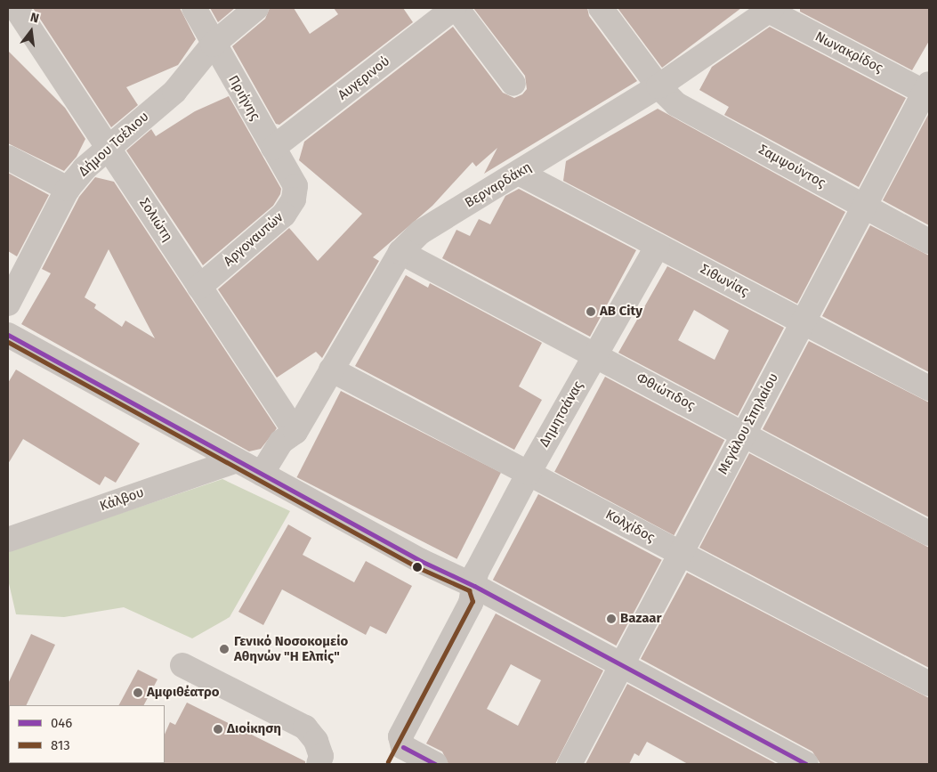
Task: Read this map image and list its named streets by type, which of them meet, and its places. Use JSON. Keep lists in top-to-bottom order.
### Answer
{
  "streets": {
    "street": [
      "Νωνακρίδος",
      "Αυγερινού",
      "Πριήνης",
      "Δήμου Τσέλιου",
      "Σαμψούντος",
      "Βερναρδάκη",
      "Σολιώτη",
      "Αργοναυτών",
      "Σιθωνίας",
      "Φθιώτιδος",
      "Δημητσάνας",
      "Μεγάλου Σπηλαίου",
      "Κάλβου",
      "Κολχίδος"
    ]
  },
  "crossings": [
    ["Νωνακρίδος", "Βερναρδάκη"],
    ["Νωνακρίδος", "Μεγάλου Σπηλαίου"],
    ["Αυγερινού", "Πριήνης"],
    ["Πριήνης", "Δήμου Τσέλιου"],
    ["Πριήνης", "Αργοναυτών"],
    ["Δήμου Τσέλιου", "Σολιώτη"],
    ["Σαμψούντος", "Βερναρδάκη"],
    ["Σαμψούντος", "Μεγάλου Σπηλαίου"],
    ["Βερναρδάκη", "Σολιώτη"],
    ["Βερναρδάκη", "Σιθωνίας"],
    ["Βερναρδάκη", "Φθιώτιδος"],
    ["Βερναρδάκη", "Κολχίδος"],
    ["Σολιώτη", "Αργοναυτών"],
    ["Σιθωνίας", "Δημητσάνας"],
    ["Σιθωνίας", "Μεγάλου Σπηλαίου"],
    ["Φθιώτιδος", "Δημητσάνας"],
    ["Φθιώτιδος", "Μεγάλου Σπηλαίου"],
    ["Δημητσάνας", "Κολχίδος"],
    ["Μεγάλου Σπηλαίου", "Κολχίδος"]
  ],
  "places": [
    "ΑΒ City",
    "Bazaar",
    "Γενικό Νοσοκομείο Αθηνών \"Η Ελπίς\"",
    "Αμφιθέατρο",
    "Διοίκηση"
  ],
  "lines": ["transit line 046", "transit line 813"],
  "legend": ["046", "813"],
  "north": "top"
}
